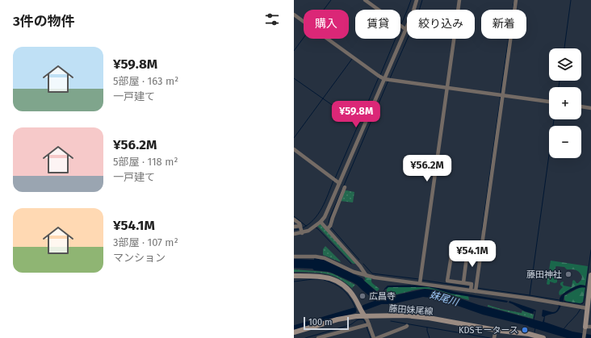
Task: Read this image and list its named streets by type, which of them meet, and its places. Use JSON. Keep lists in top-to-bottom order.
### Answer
{
  "streets": {
    "main road": ["藤田妹尾線"]
  },
  "water": ["妹尾川"],
  "places": ["藤田神社", "広昌寺", "KDSモータース"],
  "scale_bar": "100 m",
  "page": {
    "heading": "3件の物件",
    "chip": [
      "購入",
      "賃貸",
      "絞り込み",
      "新着"
    ],
    "list": [
      {
        "name": "¥59.8M",
        "note": "5部屋 · 163 m² · 一戸建て"
      },
      {
        "name": "¥56.2M",
        "note": "5部屋 · 118 m² · 一戸建て"
      },
      {
        "name": "¥54.1M",
        "note": "3部屋 · 107 m² · マンション"
      }
    ],
    "map_buttons": ["+", "−"],
    "price": ["¥59.8M", "¥56.2M", "¥54.1M"],
    "scale": "100 m"
  }
}
